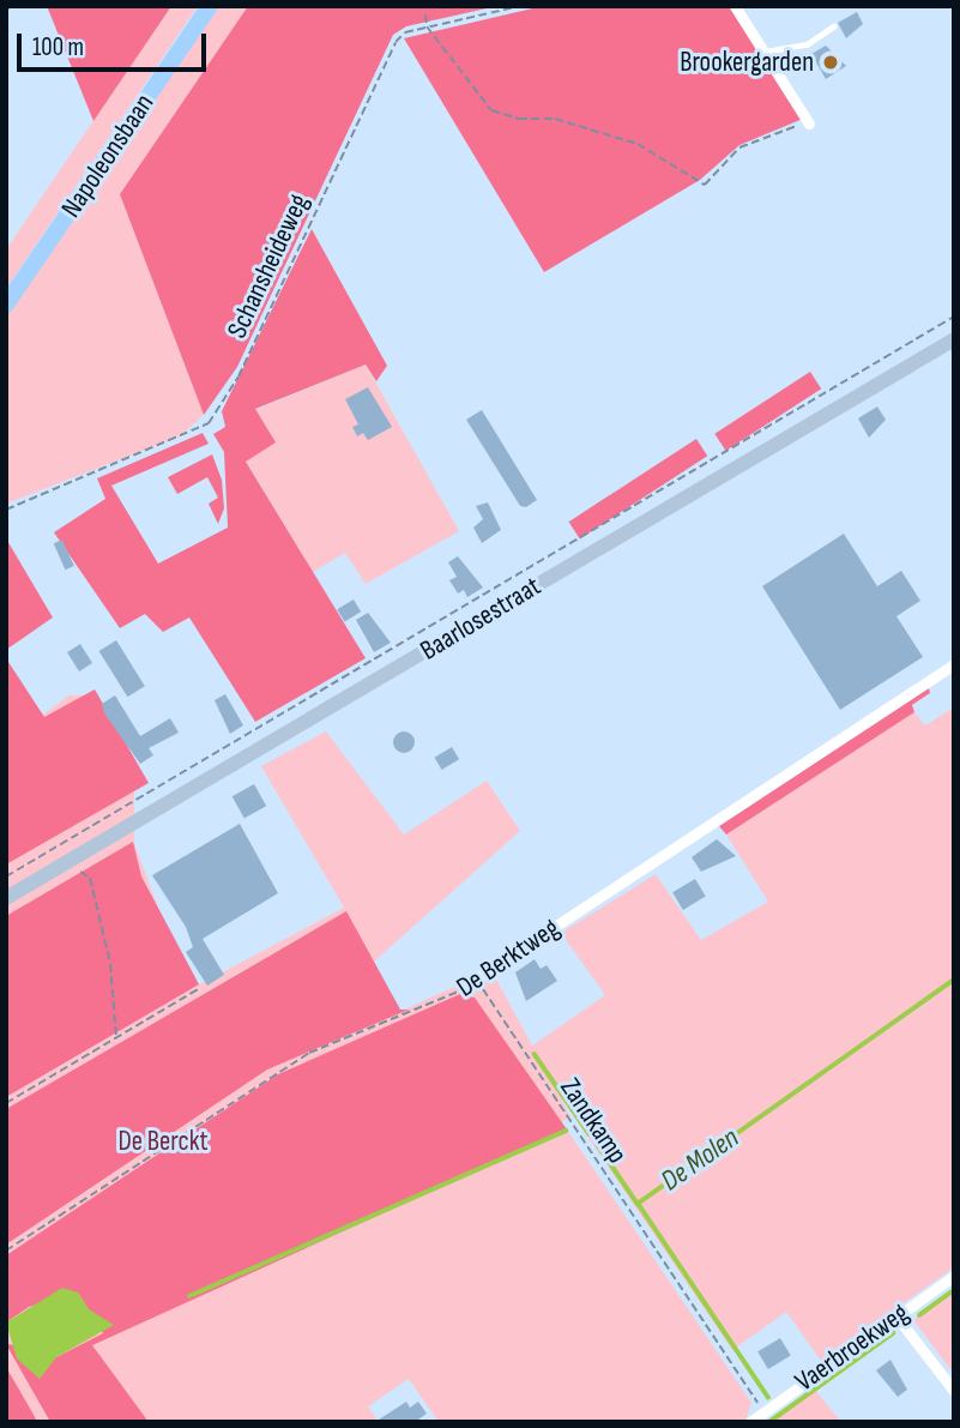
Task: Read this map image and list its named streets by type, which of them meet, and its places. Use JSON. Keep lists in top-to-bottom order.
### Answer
{
  "streets": {
    "main road": ["Napoleonsbaan"],
    "street": ["Baarlosestraat", "De Berktweg", "Vaerbroekweg"],
    "path": ["Schansheideweg", "Zandkamp"]
  },
  "crossings": [
    ["De Berktweg", "Zandkamp"],
    ["Zandkamp", "Vaerbroekweg"]
  ],
  "water": ["De Molen"],
  "parks": ["De Berckt"],
  "places": ["Brookergarden"],
  "scale_bar": "100 m"
}
